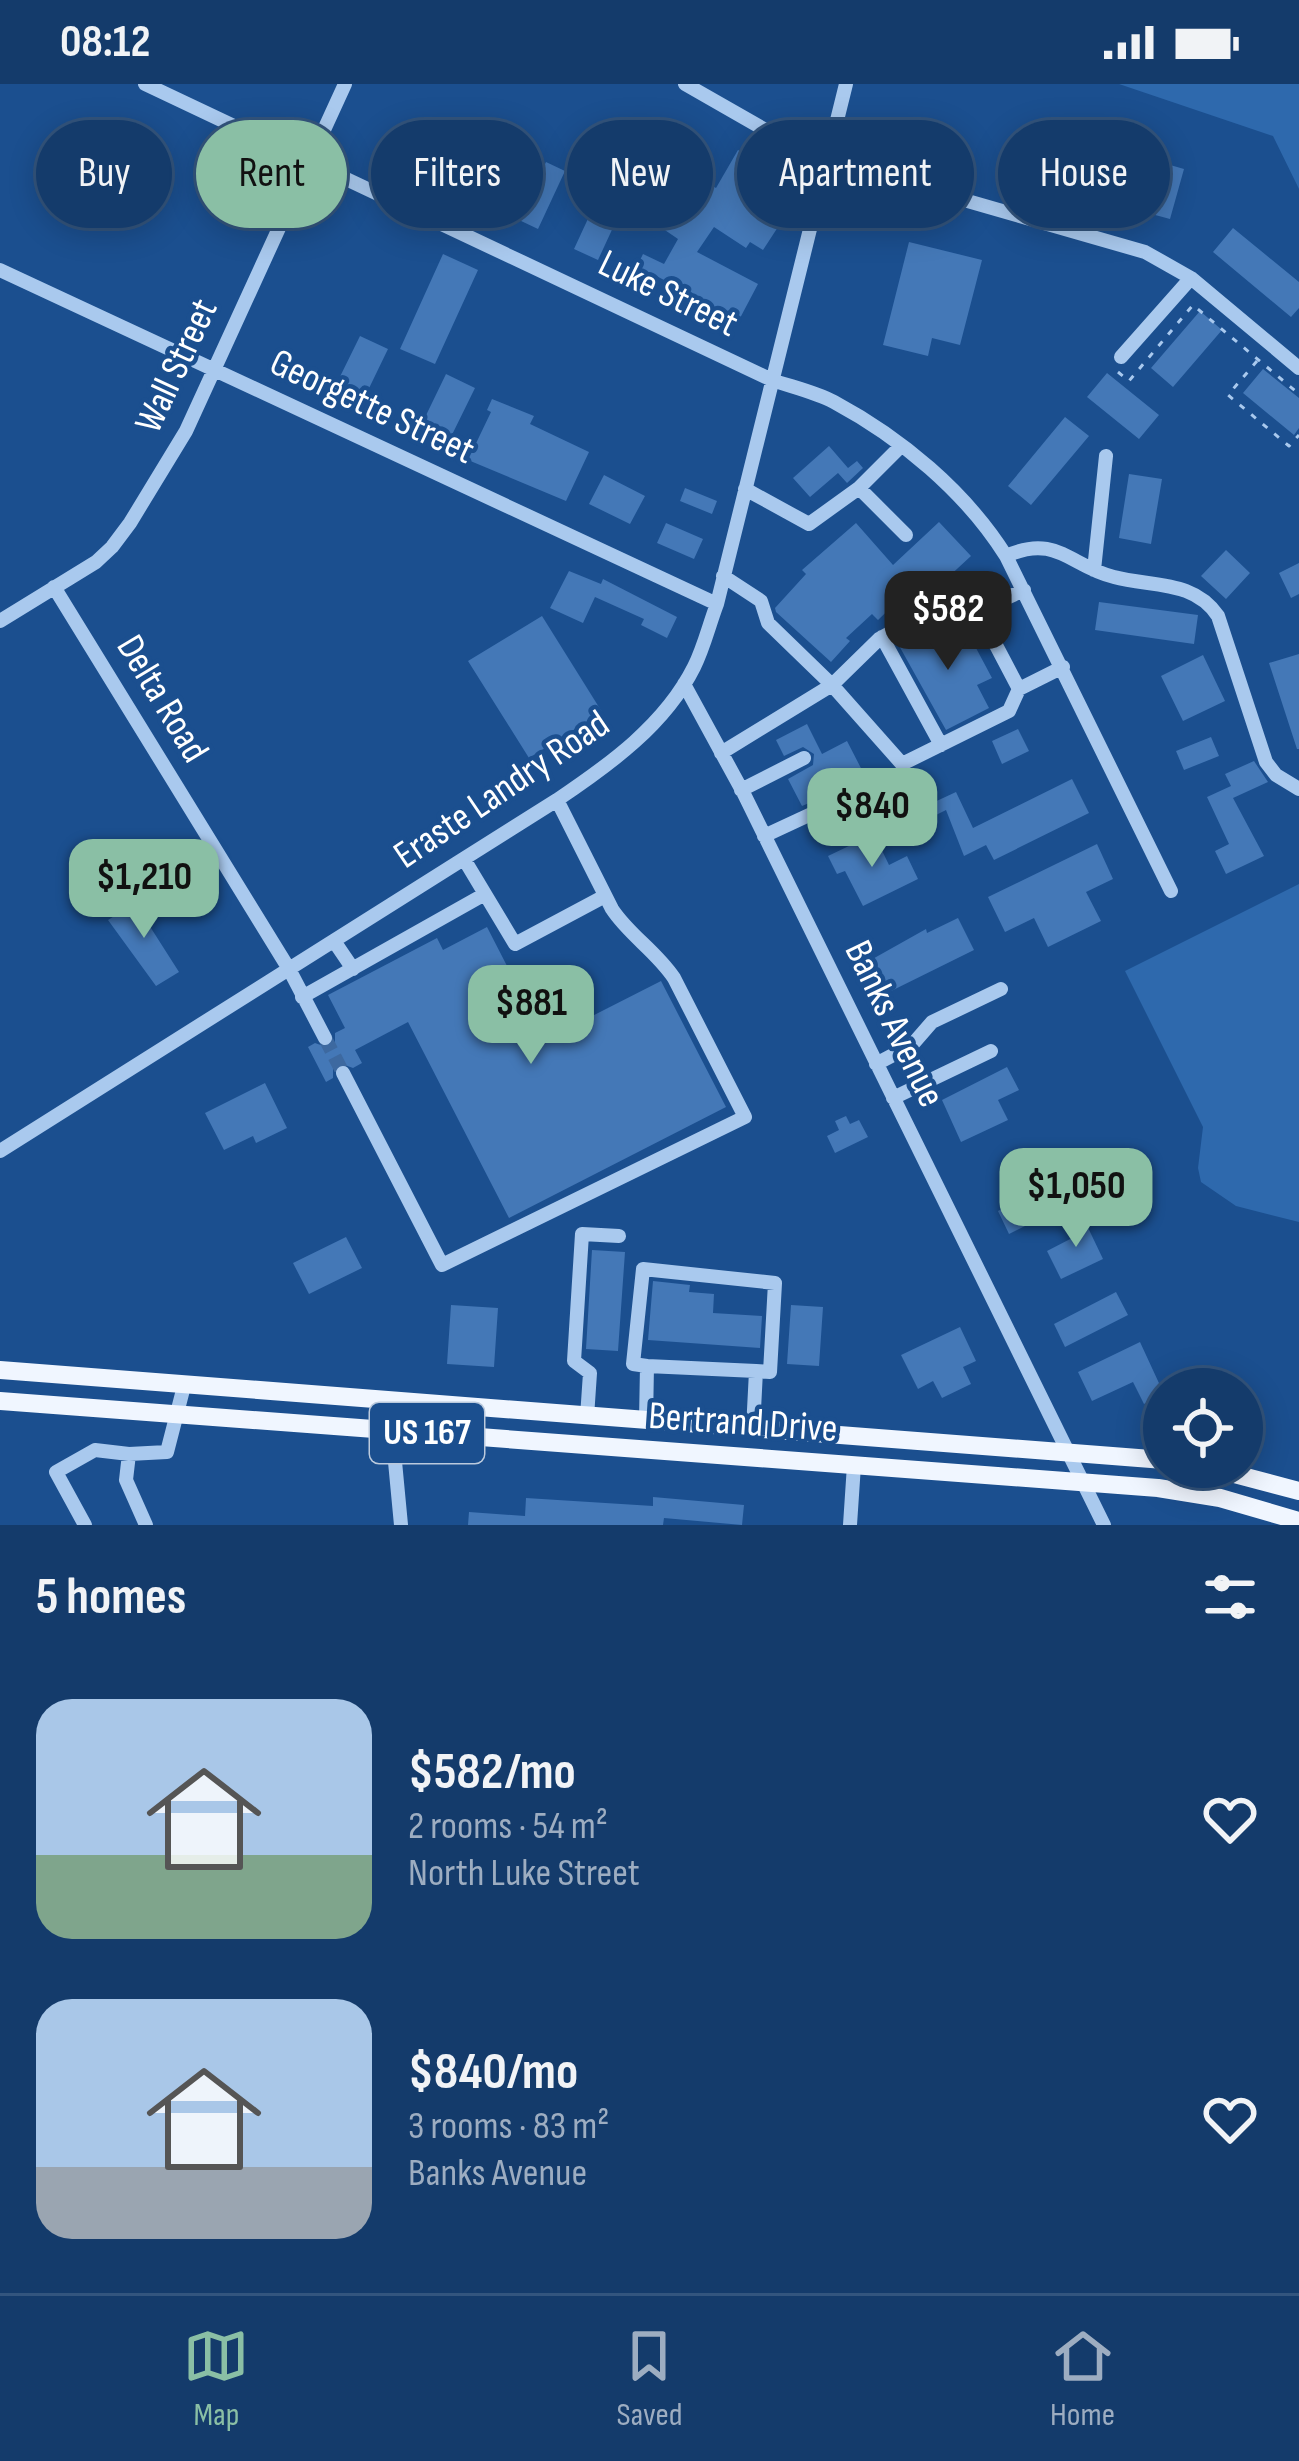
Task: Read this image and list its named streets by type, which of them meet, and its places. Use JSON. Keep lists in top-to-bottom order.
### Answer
{
  "streets": {
    "main road": ["Bertrand Drive", "US 167"],
    "street": [
      "Luke Street",
      "Wall Street",
      "Georgette Street",
      "Delta Road",
      "Eraste Landry Road",
      "Banks Avenue"
    ]
  },
  "crossings": [
    ["Luke Street", "Eraste Landry Road"],
    ["Wall Street", "Georgette Street"],
    ["Wall Street", "Delta Road"],
    ["Georgette Street", "Eraste Landry Road"],
    ["Delta Road", "Eraste Landry Road"],
    ["Eraste Landry Road", "Banks Avenue"],
    ["Banks Avenue", "Bertrand Drive"]
  ],
  "page": {
    "status": "08:12",
    "chip": [
      "Buy",
      "Rent",
      "Filters",
      "New",
      "Apartment",
      "House"
    ],
    "price": [
      "$582",
      "$840",
      "$1,210",
      "$881",
      "$1,050"
    ],
    "heading": "5 homes",
    "list": [
      {
        "name": "$582/mo",
        "note": "2 rooms · 54 m² · North Luke Street"
      },
      {
        "name": "$840/mo",
        "note": "3 rooms · 83 m² · Banks Avenue"
      }
    ],
    "tabs": ["Map", "Saved", "Home"]
  }
}
